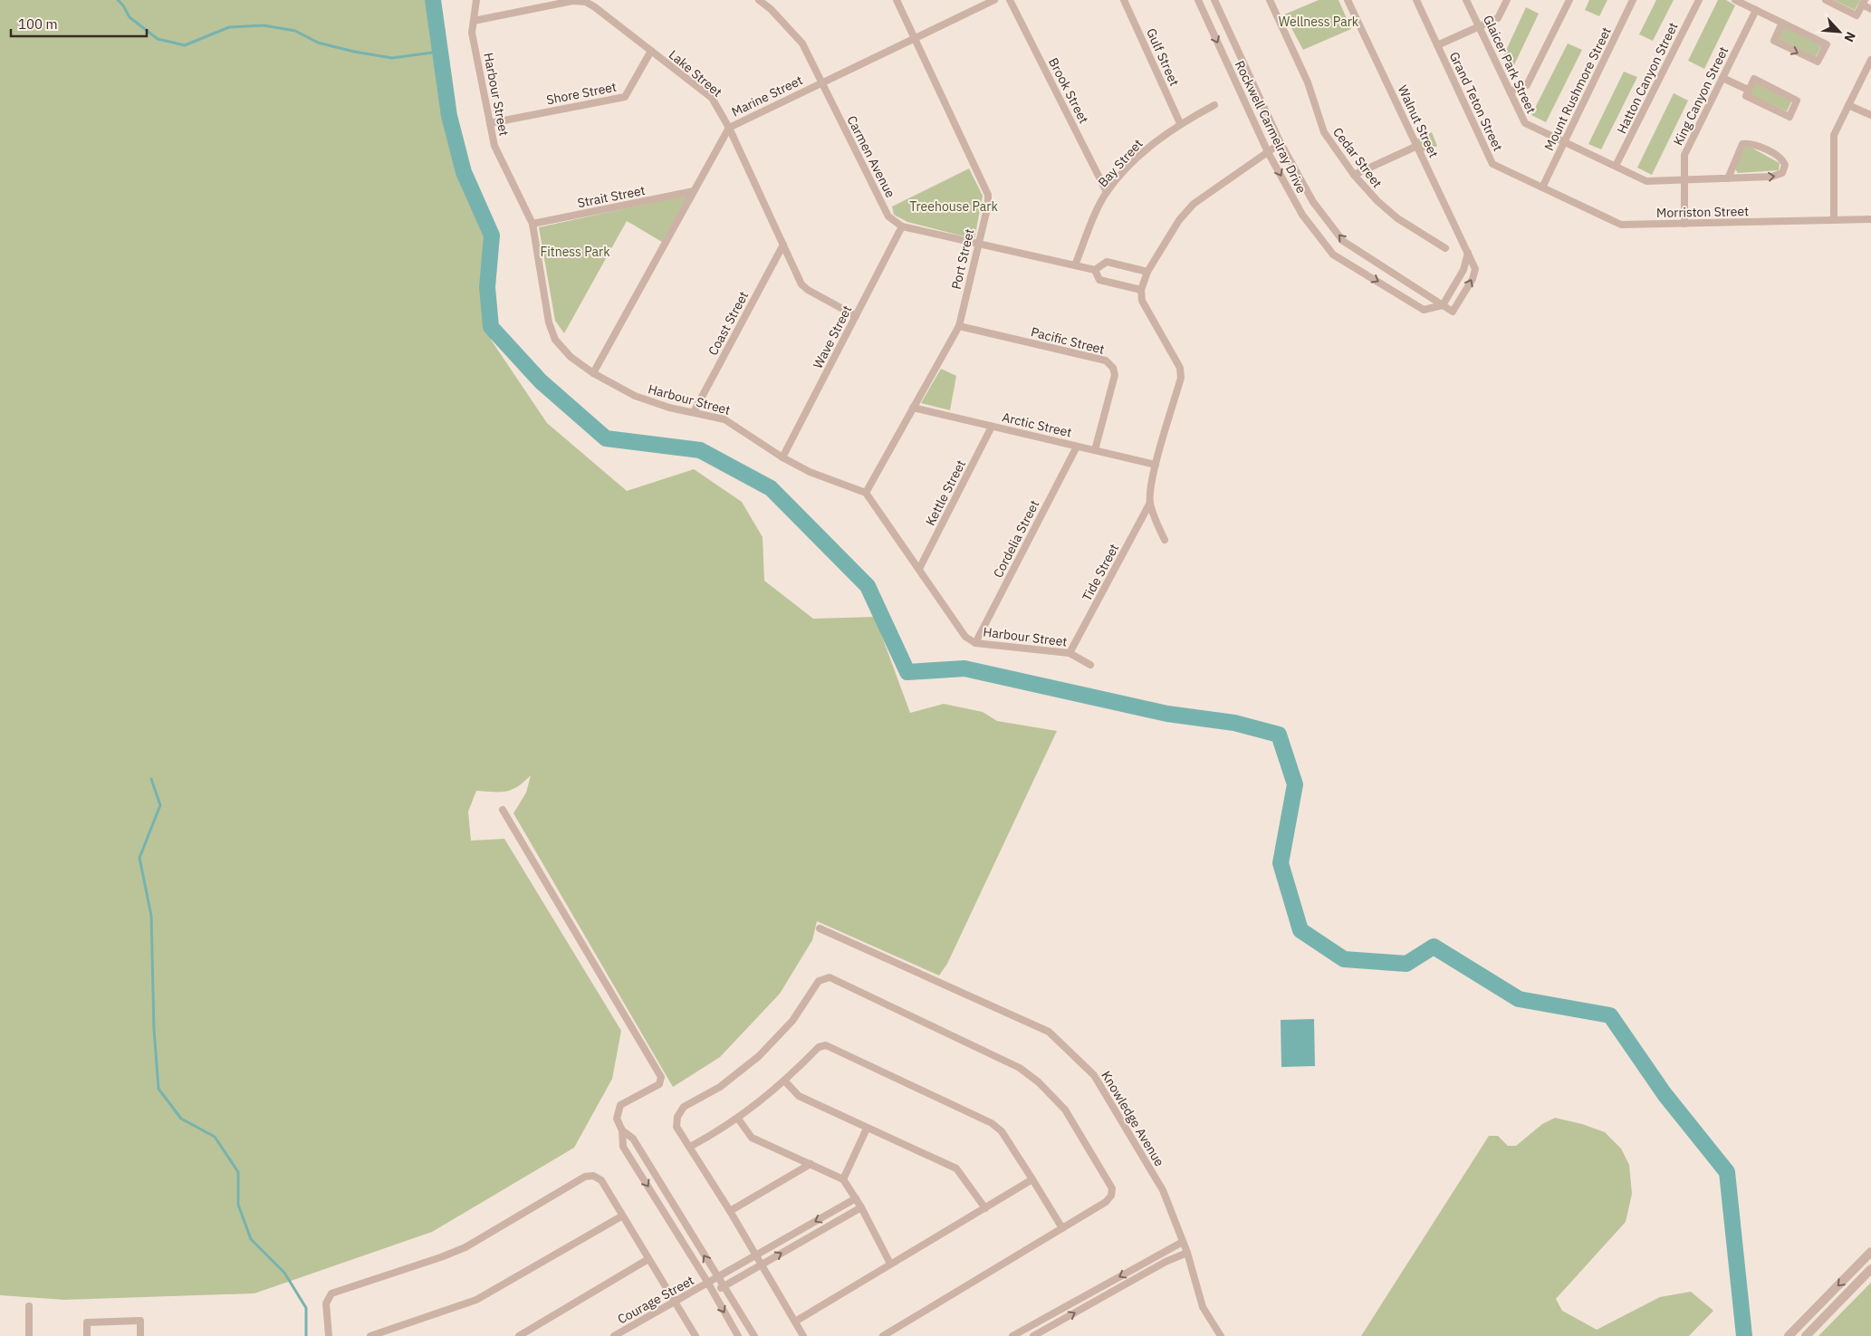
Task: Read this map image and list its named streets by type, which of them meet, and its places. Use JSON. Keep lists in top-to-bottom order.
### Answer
{
  "streets": {
    "street": [
      "Gulf Street",
      "Glaicer Park Street",
      "Lake Street",
      "Hatton Canyon Street",
      "Mount Rushmore Street",
      "Brook Street",
      "Shore Street",
      "Harbour Street",
      "Marine Street",
      "King Canyon Street",
      "Grand Teton Street",
      "Walnut Street",
      "Rockwell Carmelray Drive",
      "Carmen Avenue",
      "Cedar Street",
      "Bay Street",
      "Strait Street",
      "Morriston Street",
      "Port Street",
      "Coast Street",
      "Wave Street",
      "Pacific Street",
      "Arctic Street",
      "Kettle Street",
      "Cordelia Street",
      "Tide Street",
      "Knowledge Avenue",
      "Courage Street"
    ]
  },
  "crossings": [
    ["Gulf Street", "Bay Street"],
    ["Glaicer Park Street", "Hatton Canyon Street"],
    ["Glaicer Park Street", "Mount Rushmore Street"],
    ["Glaicer Park Street", "King Canyon Street"],
    ["Lake Street", "Shore Street"],
    ["Lake Street", "Harbour Street"],
    ["Lake Street", "Marine Street"],
    ["Lake Street", "Coast Street"],
    ["Lake Street", "Wave Street"],
    ["Mount Rushmore Street", "Grand Teton Street"],
    ["Mount Rushmore Street", "Morriston Street"],
    ["Brook Street", "Bay Street"],
    ["Shore Street", "Harbour Street"],
    ["Harbour Street", "Marine Street"],
    ["Harbour Street", "Strait Street"],
    ["Harbour Street", "Port Street"],
    ["Harbour Street", "Coast Street"],
    ["Harbour Street", "Wave Street"],
    ["Harbour Street", "Kettle Street"],
    ["Harbour Street", "Cordelia Street"],
    ["Harbour Street", "Tide Street"],
    ["Marine Street", "Carmen Avenue"],
    ["Marine Street", "Strait Street"],
    ["Marine Street", "Port Street"],
    ["King Canyon Street", "Morriston Street"],
    ["Grand Teton Street", "Morriston Street"],
    ["Walnut Street", "Rockwell Carmelray Drive"],
    ["Carmen Avenue", "Wave Street"],
    ["Port Street", "Pacific Street"],
    ["Port Street", "Arctic Street"],
    ["Pacific Street", "Arctic Street"],
    ["Arctic Street", "Kettle Street"],
    ["Arctic Street", "Cordelia Street"]
  ],
  "parks": ["Wellness Park", "Treehouse Park", "Fitness Park"],
  "scale_bar": "100 m",
  "north": "bottom right"
}
